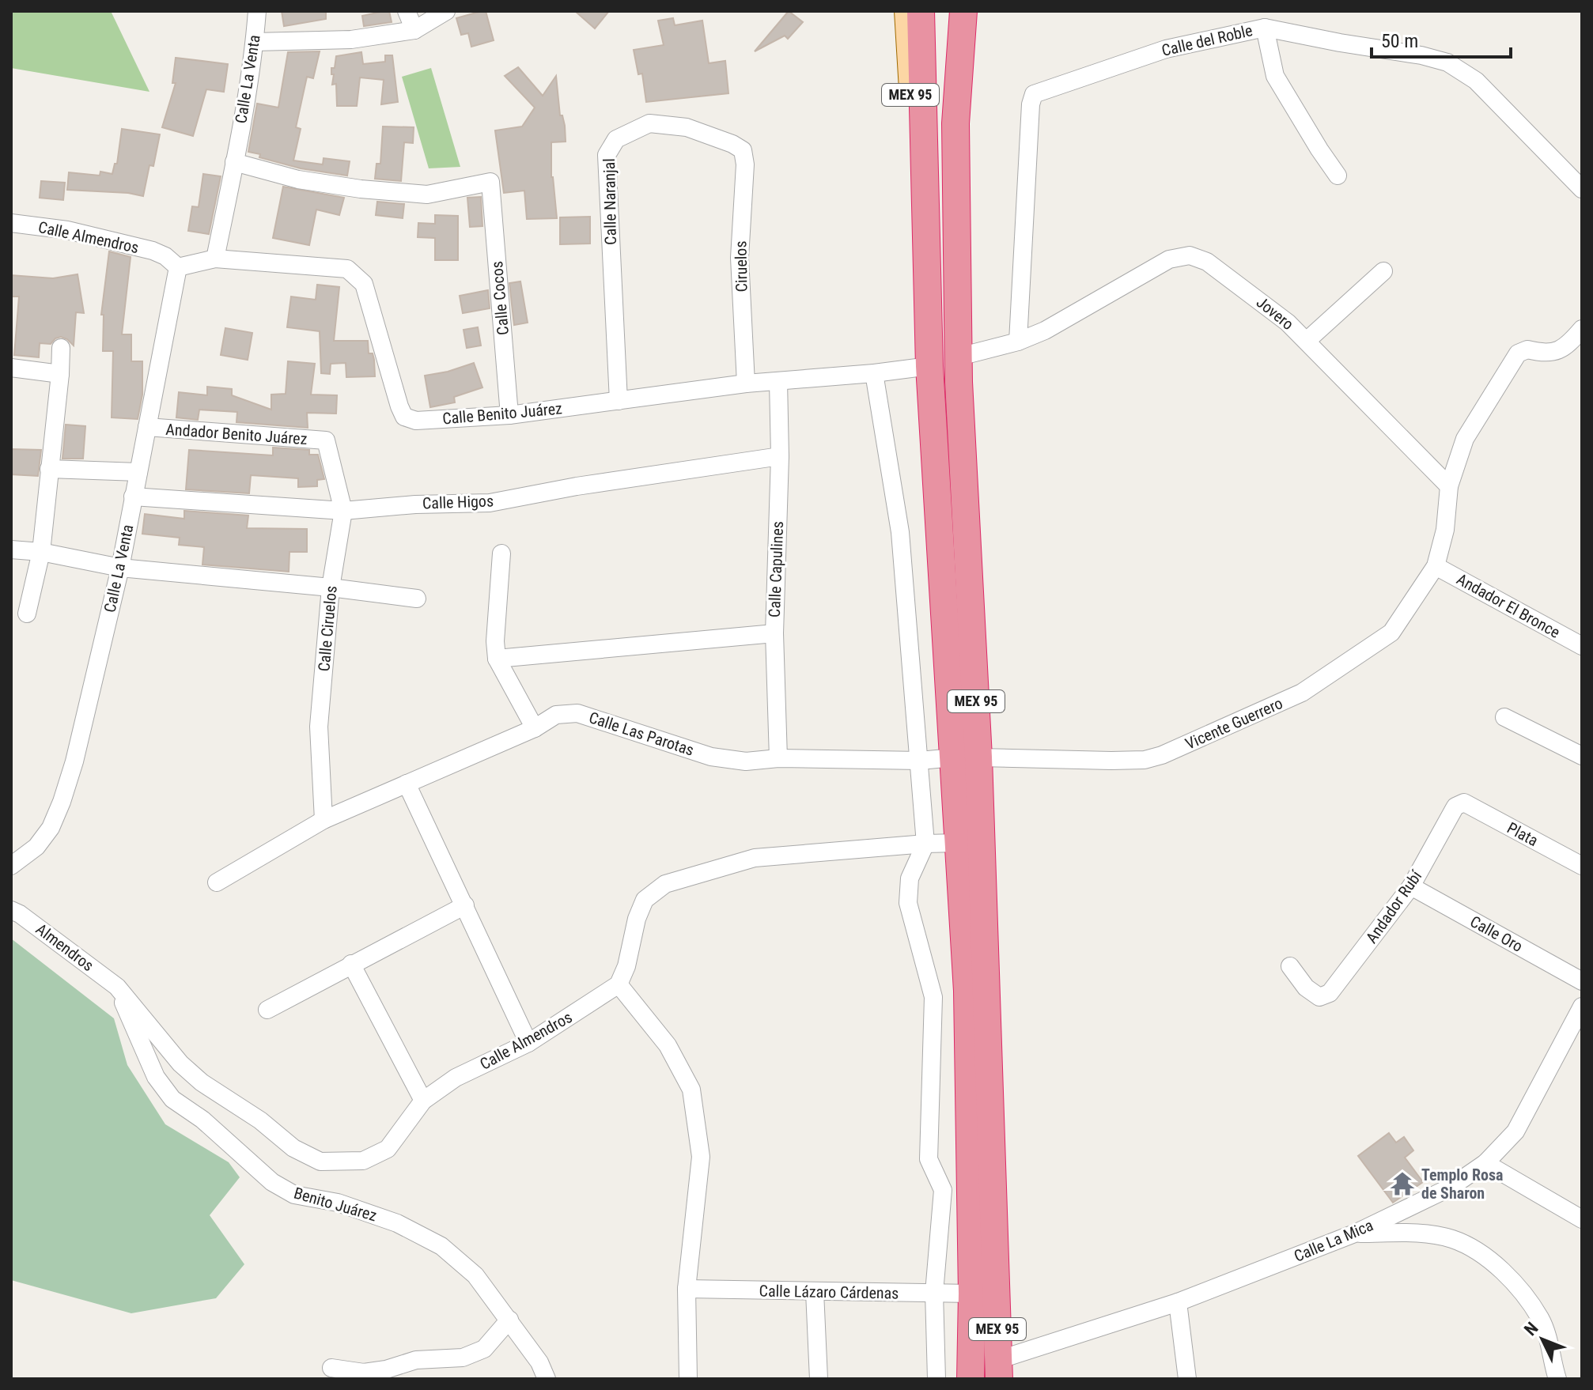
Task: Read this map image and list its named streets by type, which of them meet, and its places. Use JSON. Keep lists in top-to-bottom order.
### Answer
{
  "streets": {
    "highway": ["MEX 95"],
    "street": [
      "Calle del Roble",
      "Calle La Venta",
      "Calle Naranjal",
      "Calle Almendros",
      "Ciruelos",
      "Calle Cocos",
      "Jovero",
      "Calle Benito Juárez",
      "Andador Benito Juárez",
      "Calle Higos",
      "Calle Capulines",
      "Andador El Bronce",
      "Calle Ciruelos",
      "Vicente Guerrero",
      "Calle Las Parotas",
      "Plata",
      "Andador Rubí",
      "Calle Oro",
      "Almendros",
      "Benito Juárez",
      "Calle La Mica",
      "Calle Lázaro Cárdenas"
    ]
  },
  "crossings": [
    ["Calle del Roble", "Jovero"],
    ["Calle La Venta", "Calle Almendros"],
    ["Calle La Venta", "Calle Cocos"],
    ["Calle La Venta", "Calle Benito Juárez"],
    ["Calle La Venta", "Andador Benito Juárez"],
    ["Calle La Venta", "Calle Higos"],
    ["MEX 95", "Jovero"],
    ["MEX 95", "Calle Benito Juárez"],
    ["MEX 95", "Vicente Guerrero"],
    ["MEX 95", "Calle Las Parotas"],
    ["MEX 95", "Calle La Mica"],
    ["MEX 95", "Calle Lázaro Cárdenas"],
    ["Calle Naranjal", "Ciruelos"],
    ["Calle Naranjal", "Calle Benito Juárez"],
    ["Calle Almendros", "Calle Benito Juárez"],
    ["Calle Almendros", "Almendros"],
    ["Calle Almendros", "Benito Juárez"],
    ["Ciruelos", "Calle Benito Juárez"],
    ["Calle Cocos", "Calle Benito Juárez"],
    ["Calle Benito Juárez", "Calle Capulines"],
    ["Andador Benito Juárez", "Calle Ciruelos"],
    ["Calle Higos", "Calle Capulines"],
    ["Calle Higos", "Calle Ciruelos"],
    ["Calle Capulines", "Calle Las Parotas"],
    ["Andador El Bronce", "Vicente Guerrero"],
    ["Calle Ciruelos", "Calle Las Parotas"],
    ["Vicente Guerrero", "Calle Las Parotas"],
    ["Plata", "Andador Rubí"],
    ["Andador Rubí", "Calle Oro"],
    ["Almendros", "Benito Juárez"]
  ],
  "places": {
    "temple": ["Templo Rosa de Sharon"]
  },
  "scale_bar": "50 m",
  "north": "top left"
}
